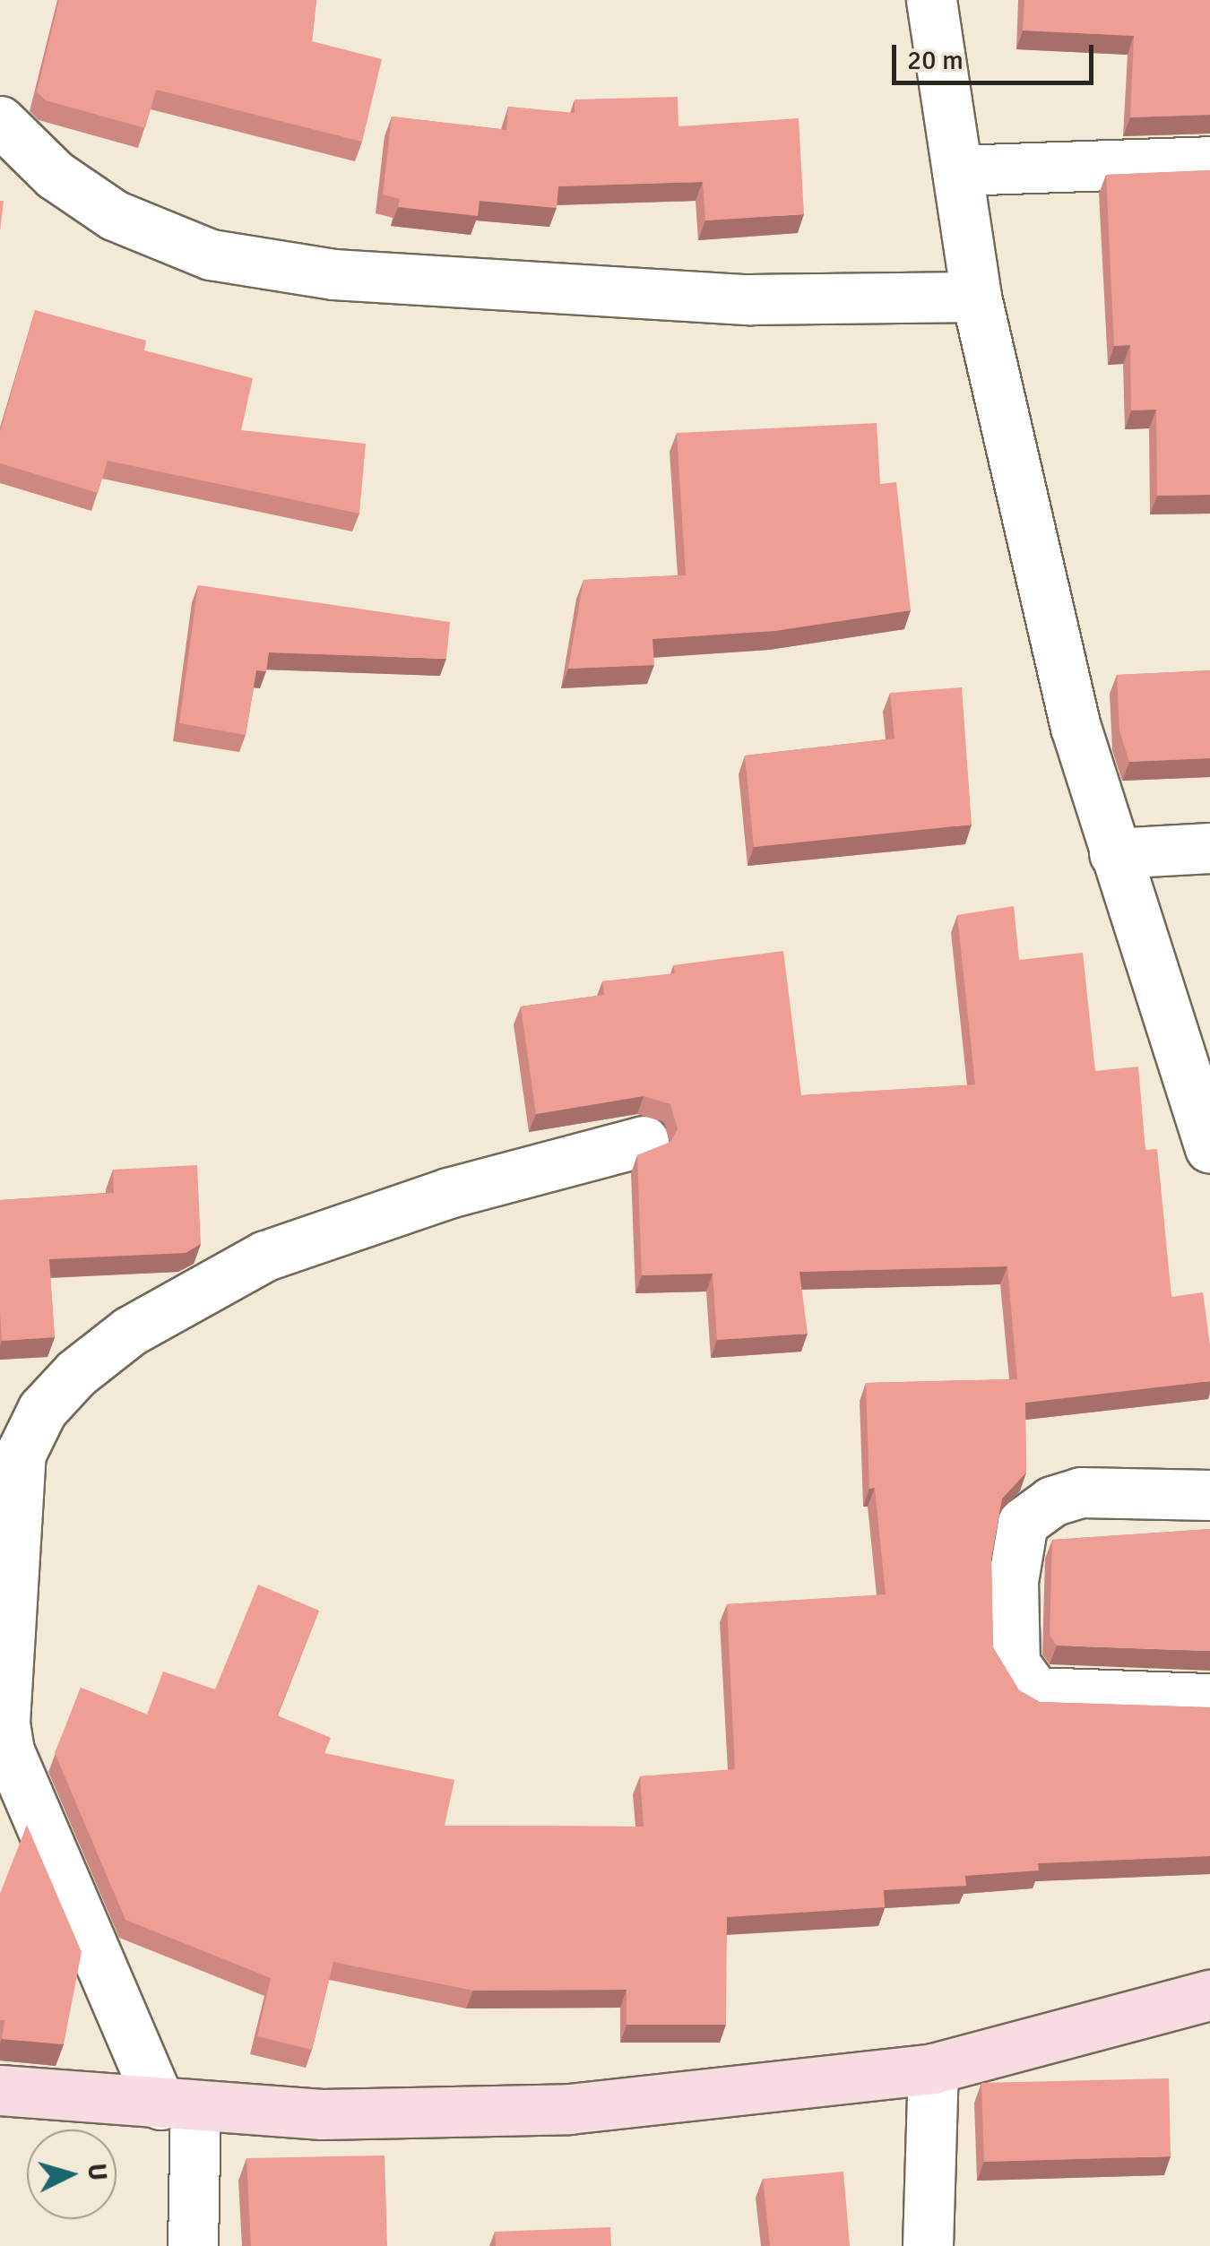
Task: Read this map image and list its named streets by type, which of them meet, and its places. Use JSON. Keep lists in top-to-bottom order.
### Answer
{
  "scale_bar": "20 m",
  "north": "right"
}
